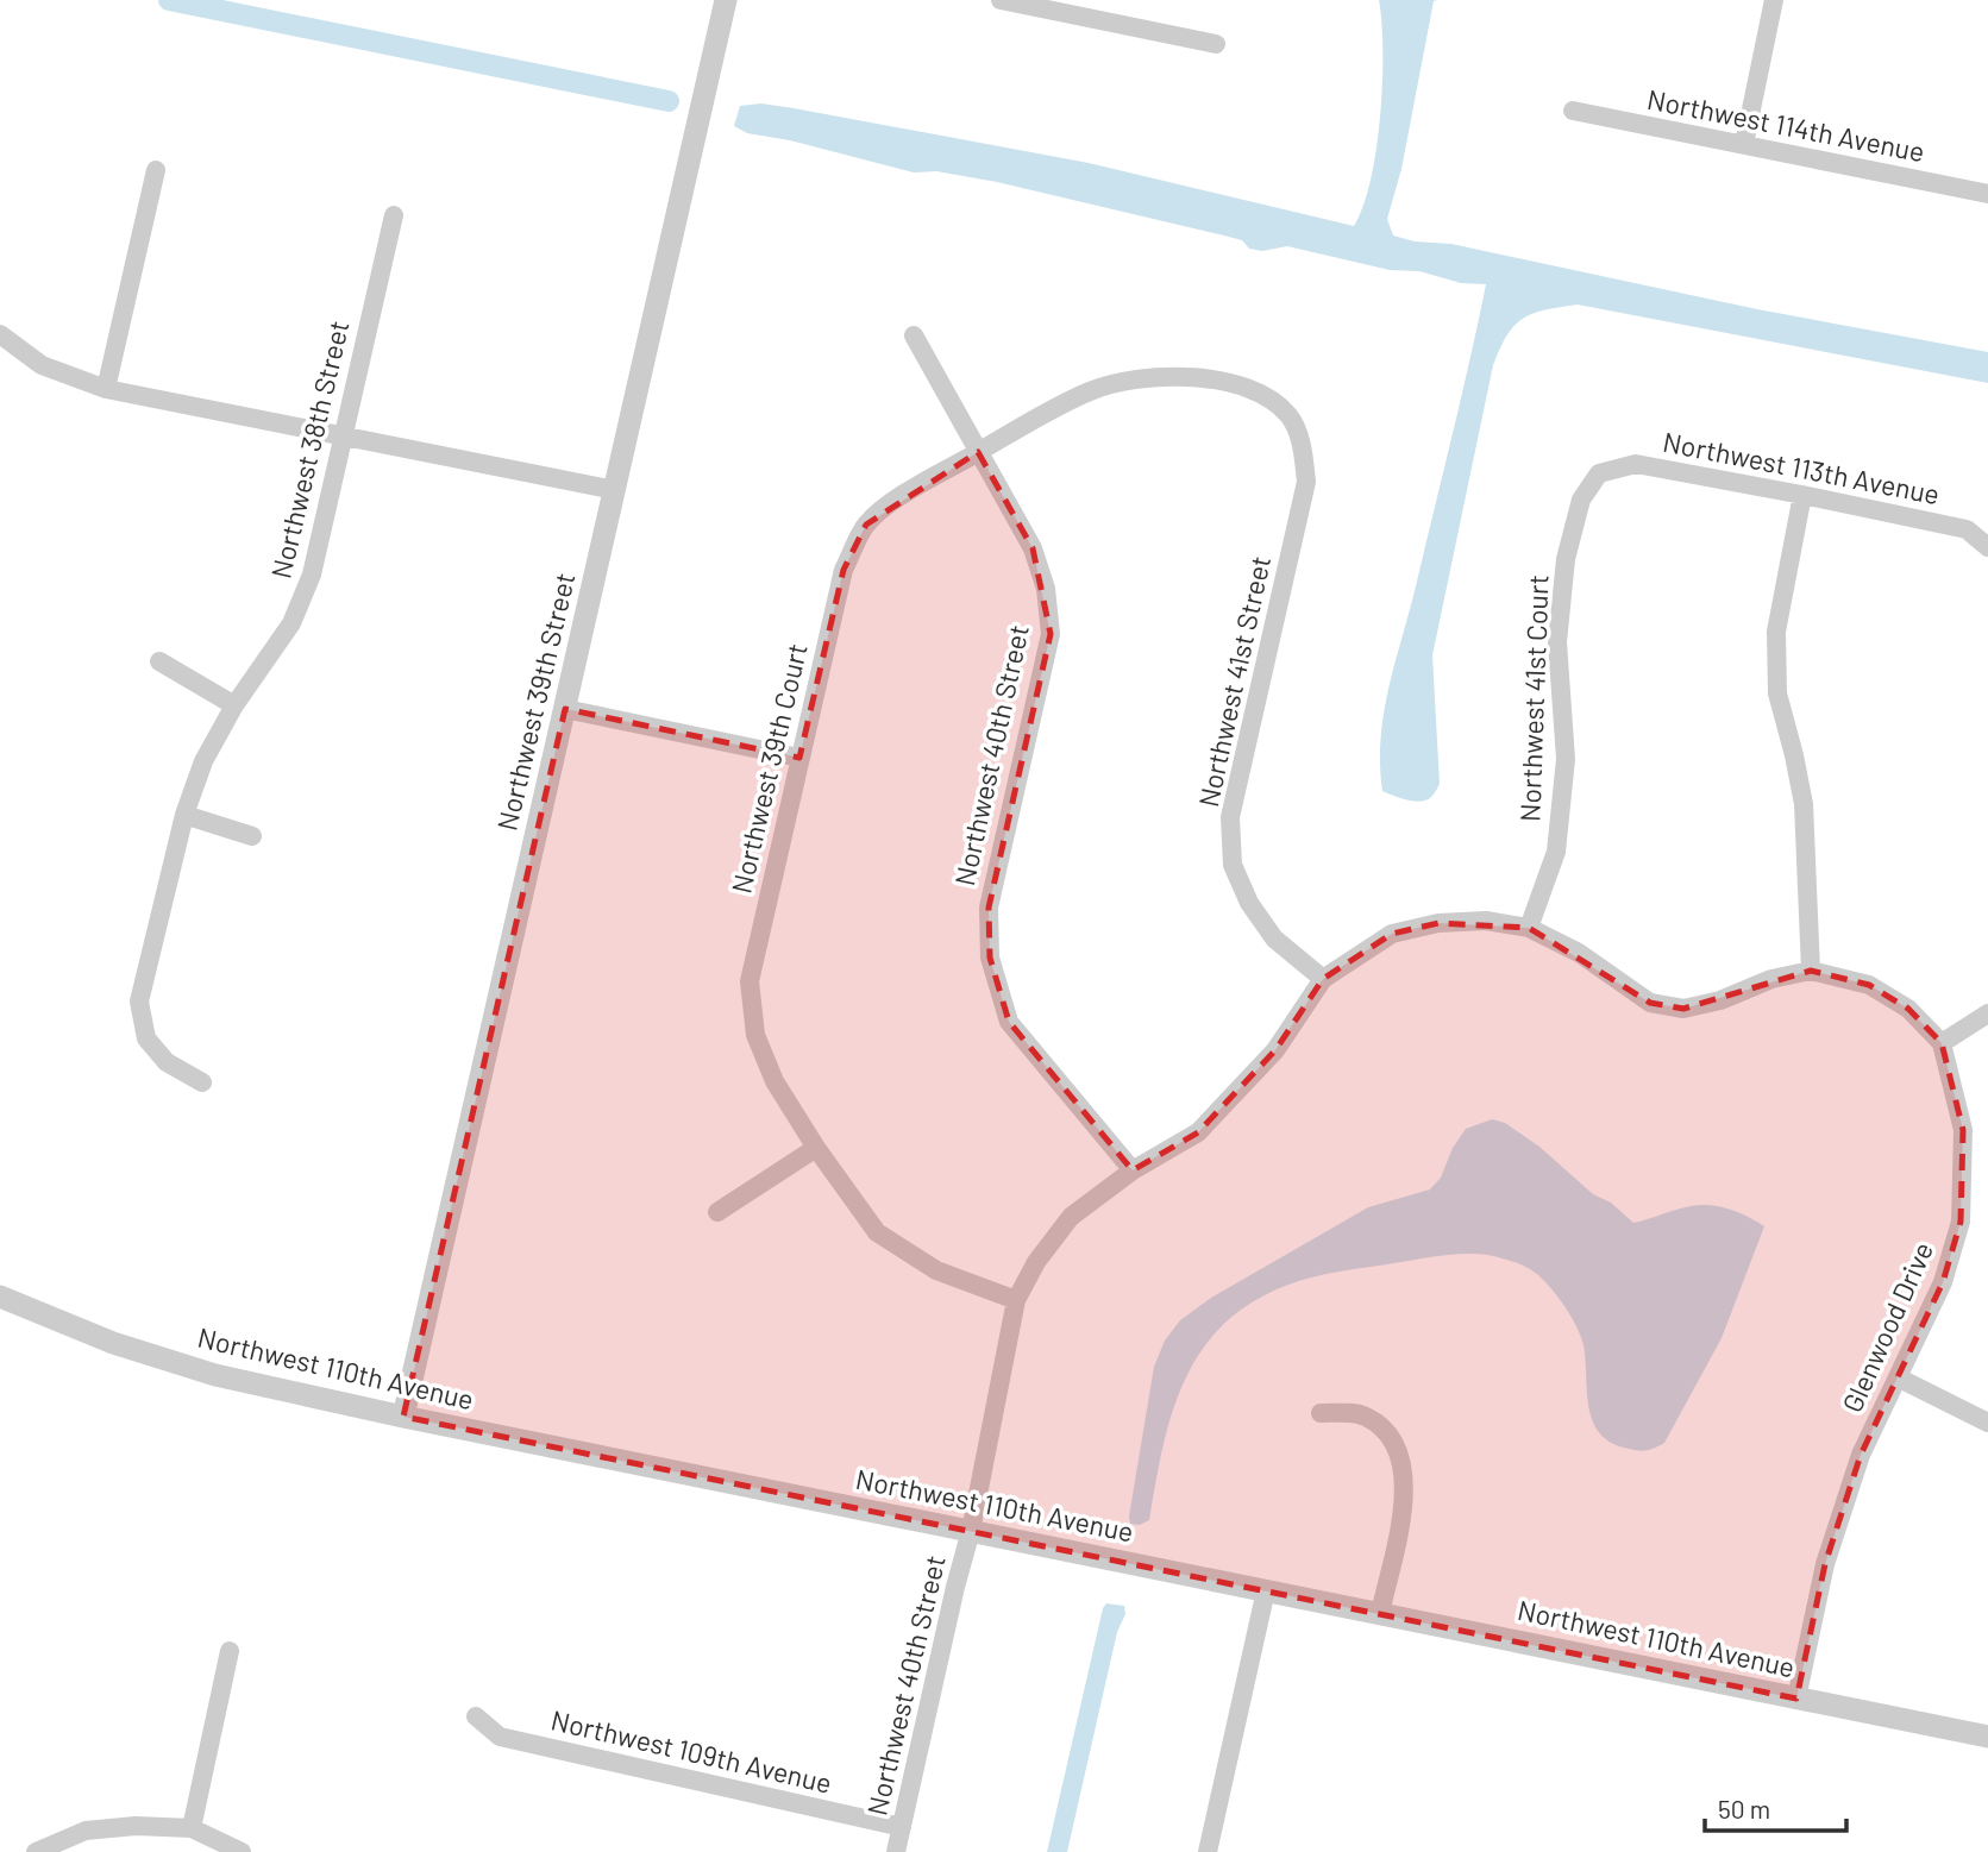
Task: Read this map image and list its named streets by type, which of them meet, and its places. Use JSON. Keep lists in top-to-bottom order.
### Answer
{
  "streets": {
    "street": [
      "Northwest 114th Avenue",
      "Northwest 38th Street",
      "Northwest 113th Avenue",
      "Northwest 41st Street",
      "Northwest 41st Court",
      "Northwest 39th Street",
      "Northwest 40th Street",
      "Northwest 39th Court",
      "Glenwood Drive",
      "Northwest 110th Avenue",
      "Northwest 109th Avenue"
    ]
  },
  "crossings": [
    ["Northwest 113th Avenue", "Northwest 41st Court"],
    ["Northwest 41st Street", "Northwest 40th Street"],
    ["Northwest 41st Street", "Northwest 39th Court"],
    ["Northwest 39th Street", "Northwest 110th Avenue"],
    ["Northwest 40th Street", "Northwest 39th Court"],
    ["Northwest 40th Street", "Northwest 110th Avenue"],
    ["Northwest 40th Street", "Northwest 109th Avenue"],
    ["Glenwood Drive", "Northwest 110th Avenue"]
  ],
  "scale_bar": "50 m"
}
